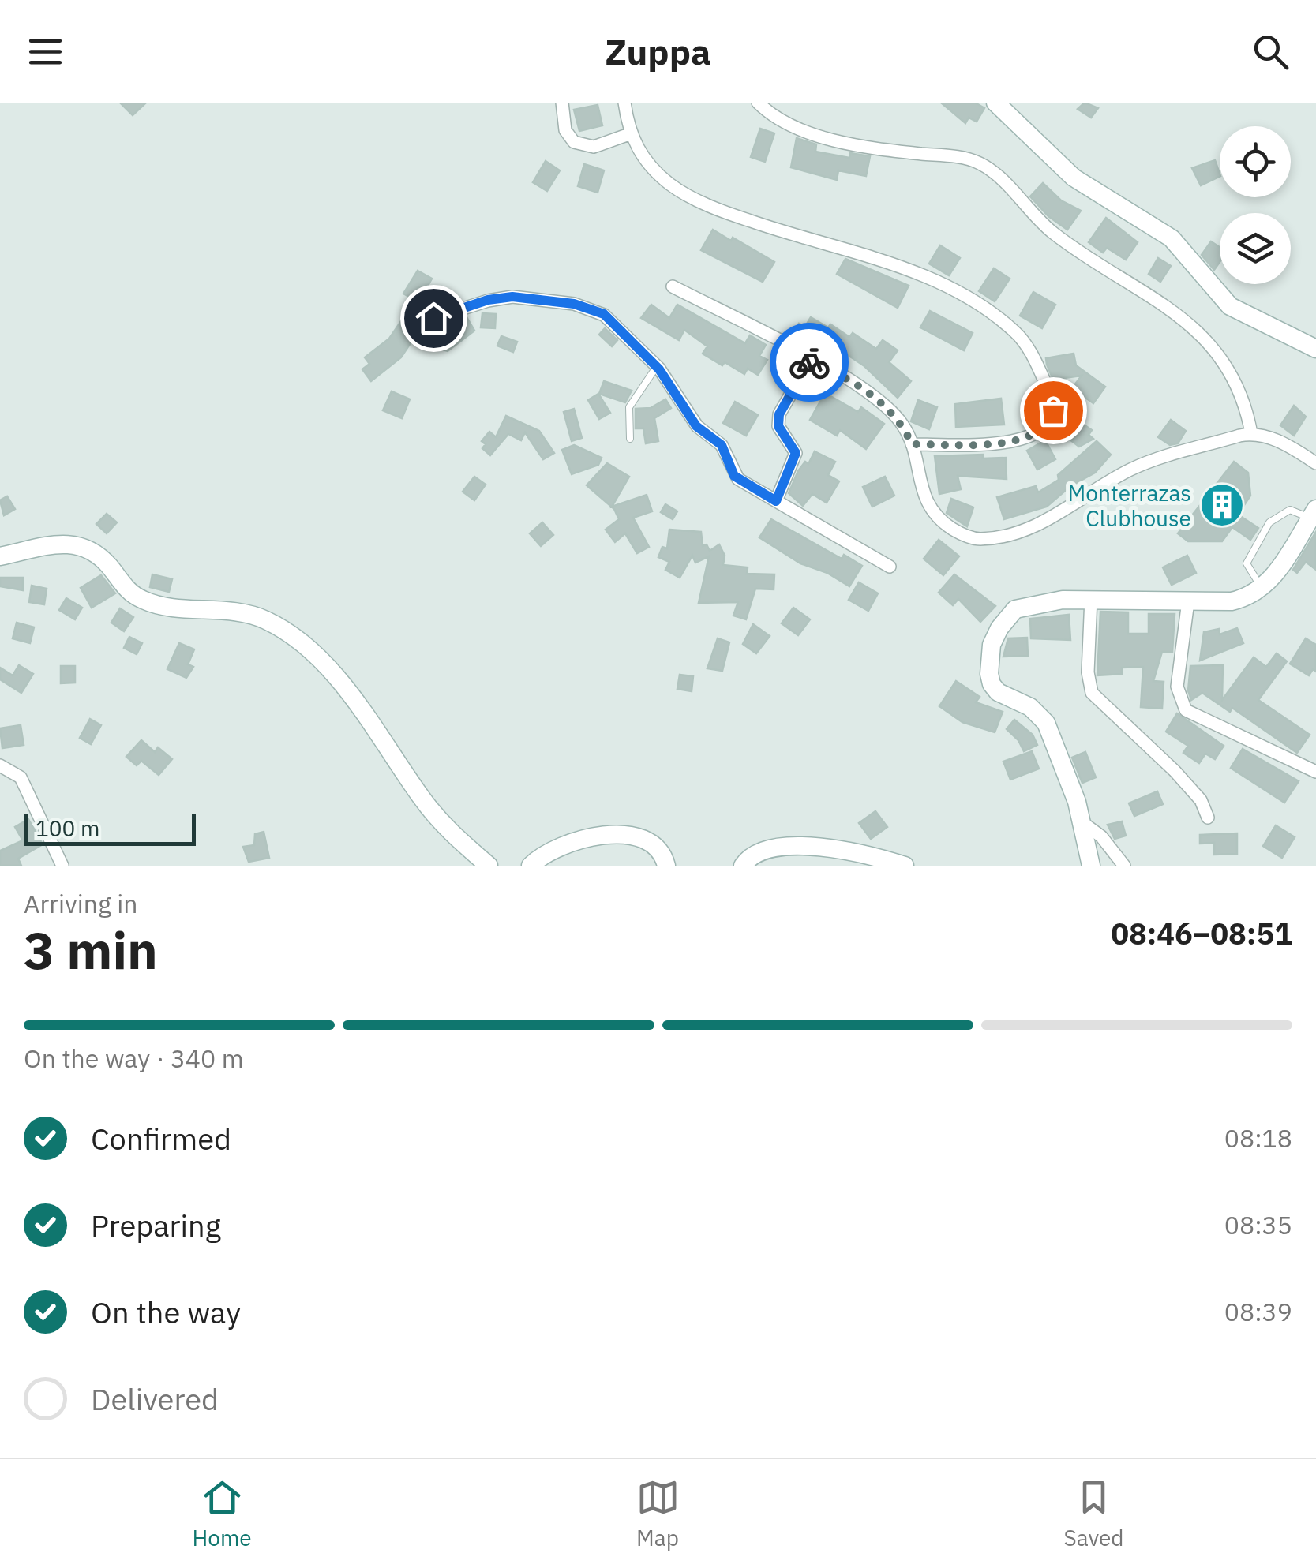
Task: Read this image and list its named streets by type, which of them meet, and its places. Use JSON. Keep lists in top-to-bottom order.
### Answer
{
  "places": {
    "building": ["Monterrazas Clubhouse"]
  },
  "scale_bar": "100 m",
  "page": {
    "header": "Zuppa",
    "scale": "100 m",
    "heading": ["3 min", "Arriving in", "08:46–08:51"],
    "bar": "On the way · 340 m",
    "list": [
      ["Confirmed", "08:18"],
      ["Preparing", "08:35"],
      ["On the way", "08:39"],
      "Delivered"
    ],
    "tabs": ["Home", "Map", "Saved"]
  }
}
